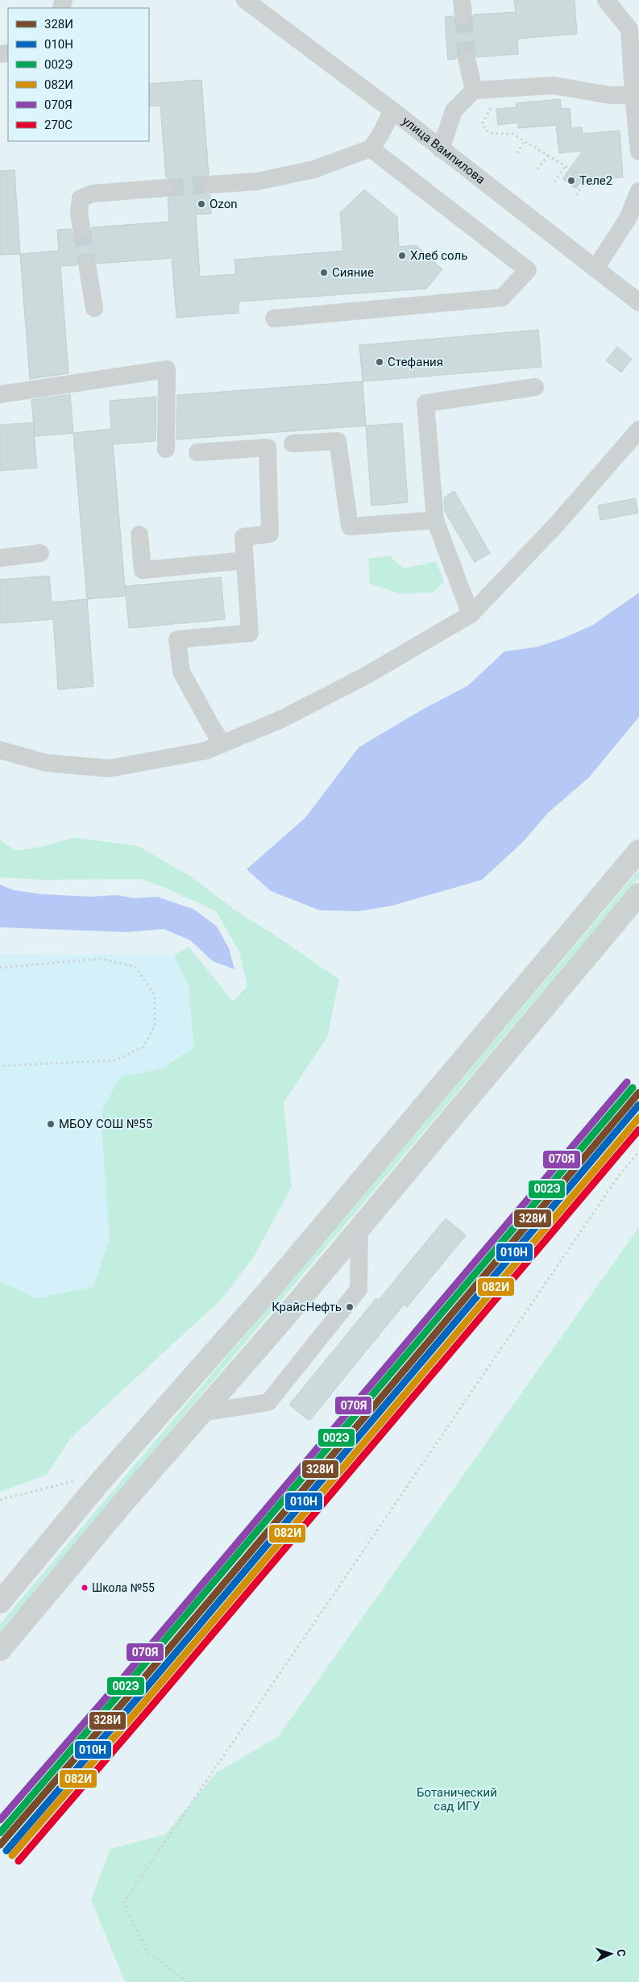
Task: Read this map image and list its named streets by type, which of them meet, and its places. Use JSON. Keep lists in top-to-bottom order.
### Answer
{
  "streets": {
    "street": ["улица Вампилова"]
  },
  "parks": ["Ботанический сад ИГУ"],
  "places": [
    "Теле2",
    "Ozon",
    "Хлеб соль",
    "Сияние",
    "Стефания",
    "МБОУ СОШ №55",
    "КрайсНефть",
    "Школа №55"
  ],
  "lines": [
    "transit line 070Я",
    "transit line 002Э",
    "transit line 328И",
    "transit line 010Н",
    "transit line 082И",
    "transit line 270С"
  ],
  "legend": [
    "328И",
    "010Н",
    "002Э",
    "082И",
    "070Я",
    "270С"
  ],
  "north": "right"
}
